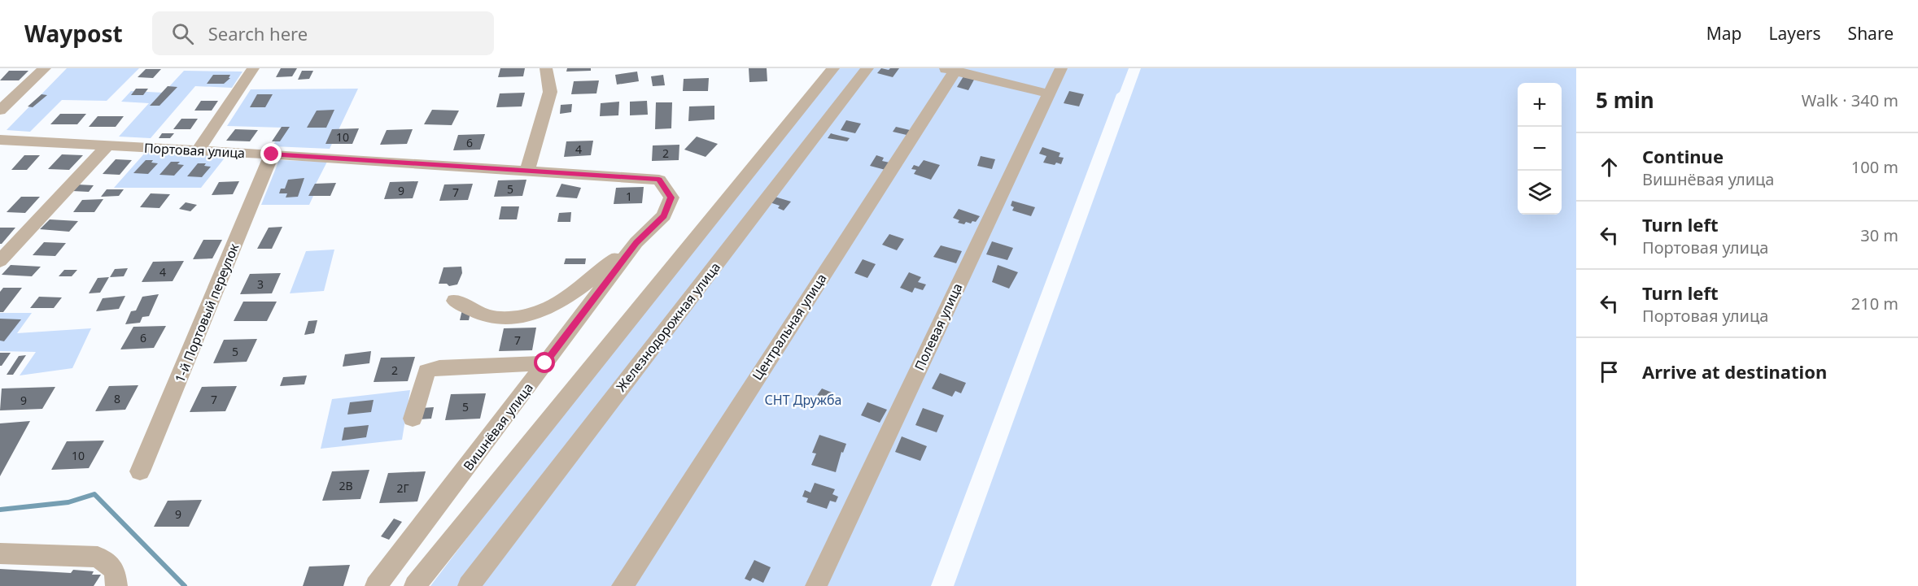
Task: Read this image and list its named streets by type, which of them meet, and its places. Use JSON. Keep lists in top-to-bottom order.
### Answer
{
  "streets": {
    "street": [
      "Портовая улица",
      "1-й Портовый переулок",
      "Железнодорожная улица",
      "Центральная улица",
      "Полевая улица",
      "Вишнёвая улица"
    ]
  },
  "crossings": [
    ["Портовая улица", "1-й Портовый переулок"],
    ["Портовая улица", "Вишнёвая улица"]
  ],
  "parks": ["СНТ Дружба"],
  "house_numbers": [
    "10",
    "6",
    "4",
    "2",
    "5",
    "9",
    "7",
    "1",
    "4",
    "3",
    "6",
    "7",
    "5",
    "2",
    "8",
    "7",
    "9",
    "5",
    "10",
    "2В",
    "2Г",
    "9"
  ],
  "page": {
    "header": "Waypost",
    "search": "Search here",
    "nav": ["Map", "Layers", "Share"],
    "heading": ["5 min", "Walk · 340 m"],
    "map_buttons": ["+", "−"],
    "list": [
      ["Continue", "Вишнёвая улица", "100 m"],
      ["Turn left", "Портовая улица", "30 m"],
      ["Turn left", "Портовая улица", "210 m"],
      "Arrive at destination"
    ]
  }
}
